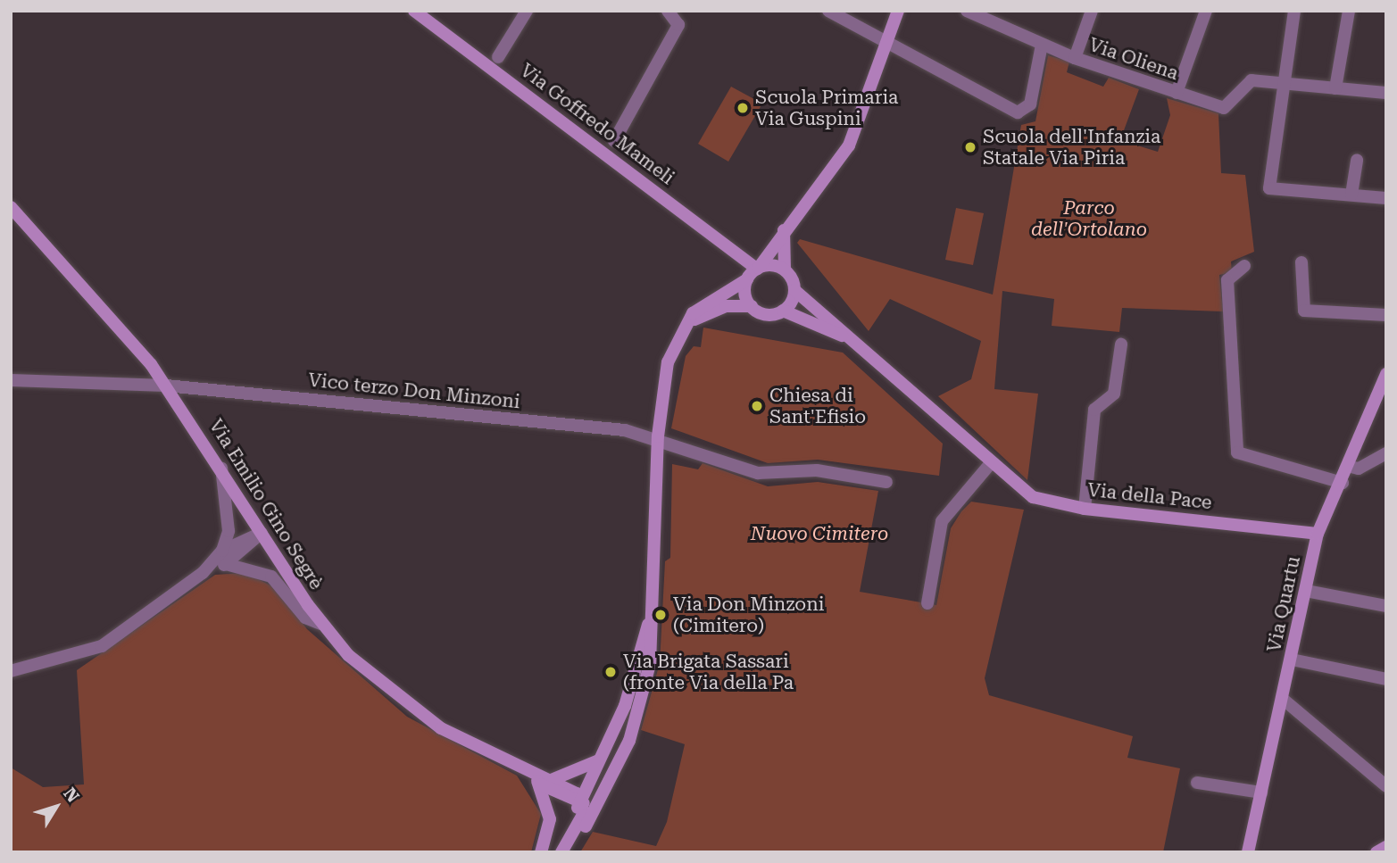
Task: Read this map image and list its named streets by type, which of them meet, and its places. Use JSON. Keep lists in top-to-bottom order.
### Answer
{
  "streets": {
    "street": [
      "Via Oliena",
      "Via Goffredo Mameli",
      "Vico terzo Don Minzoni",
      "Via della Pace",
      "Via Emilio Gino Segrè",
      "Via Quartu"
    ]
  },
  "crossings": [
    ["Via Goffredo Mameli", "Via della Pace"],
    ["Vico terzo Don Minzoni", "Via Emilio Gino Segrè"],
    ["Via della Pace", "Via Quartu"]
  ],
  "parks": ["Parco dell'Ortolano", "Nuovo Cimitero"],
  "places": [
    "Scuola Primaria Via Guspini",
    "Scuola dell'Infanzia Statale Via Piria",
    "Chiesa di Sant'Efisio",
    "Via Don Minzoni (Cimitero)",
    "Via Brigata Sassari (fronte Via della Pa"
  ],
  "north": "top right"
}
